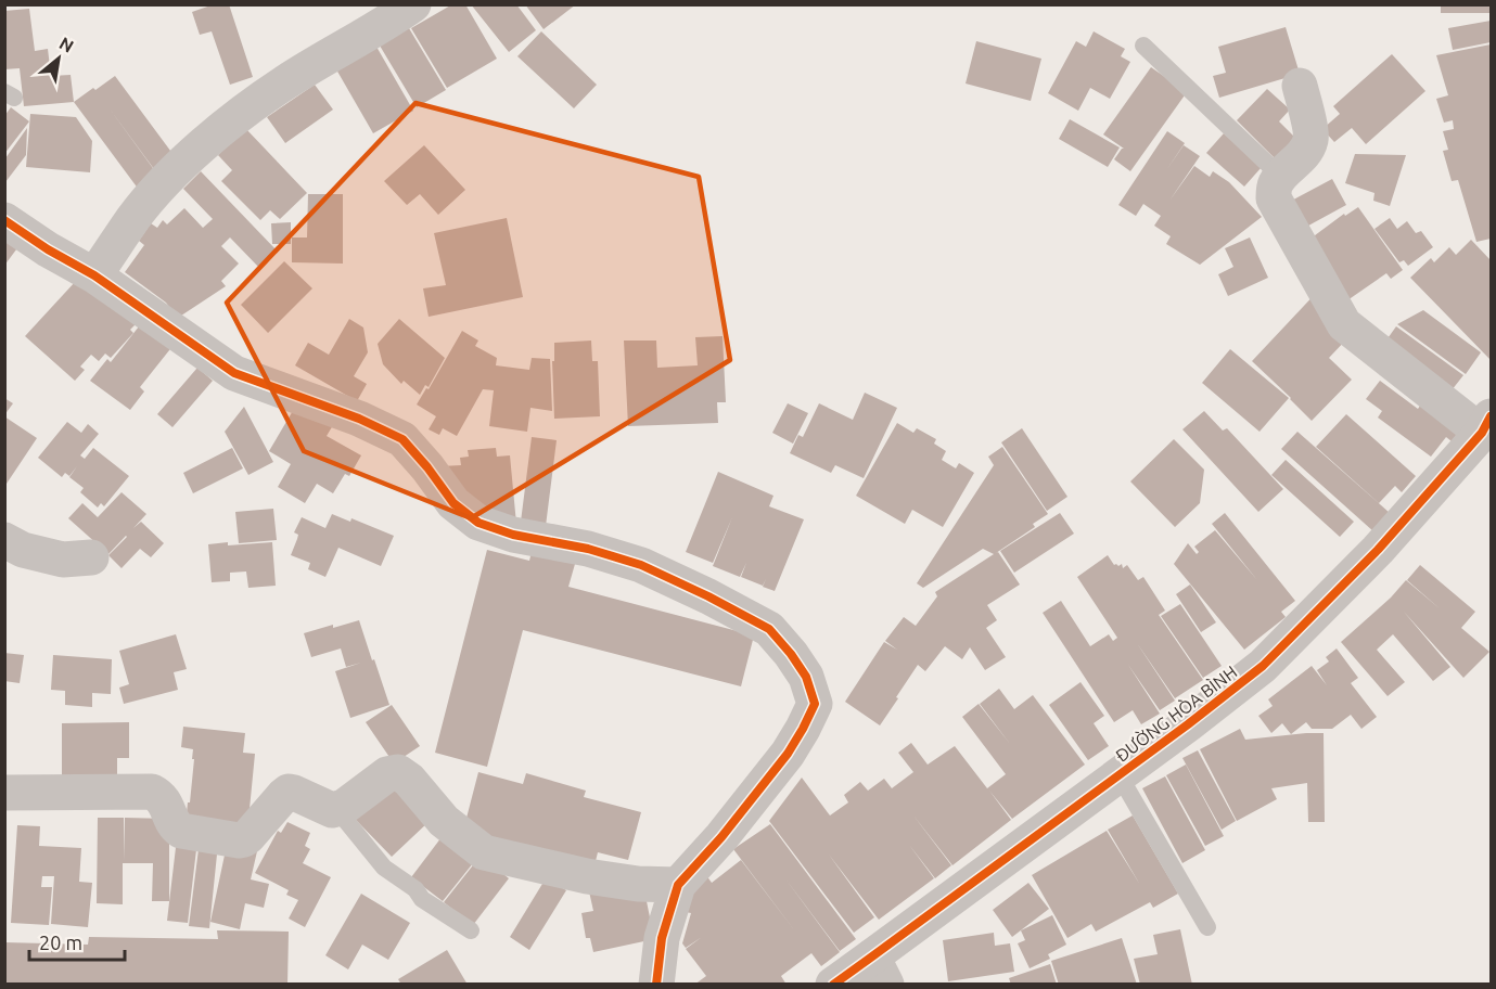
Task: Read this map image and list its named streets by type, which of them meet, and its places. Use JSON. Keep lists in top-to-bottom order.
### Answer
{
  "streets": {
    "street": ["ĐƯỜNG HÒA BÌNH"]
  },
  "scale_bar": "20 m",
  "north": "top right"
}
